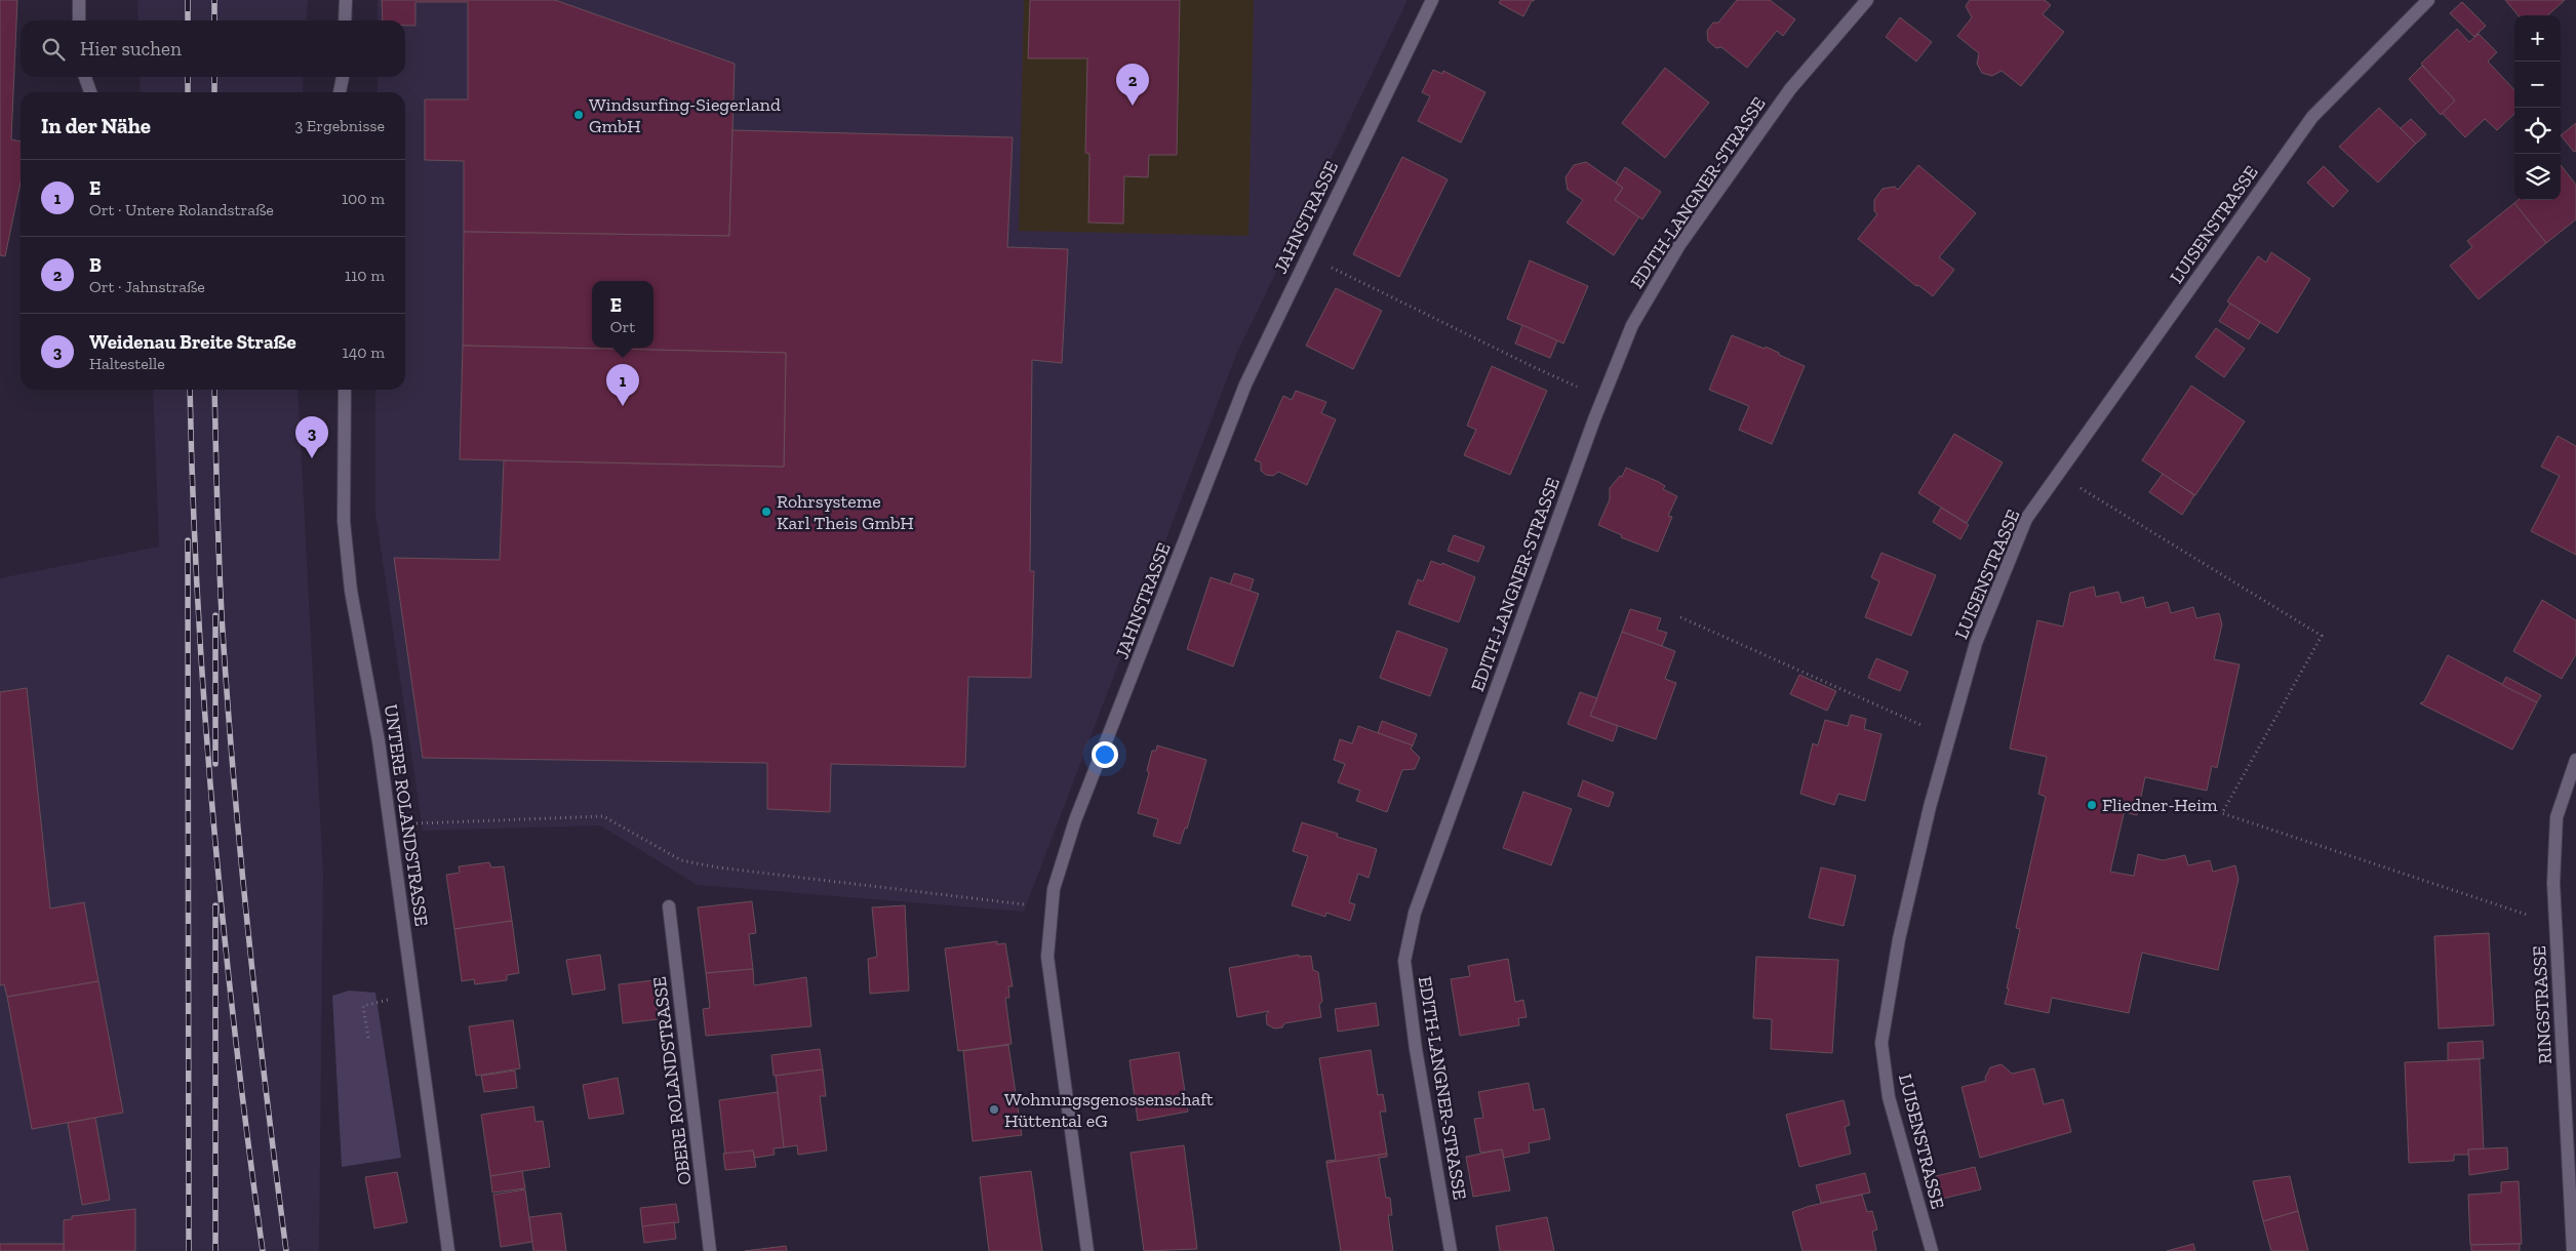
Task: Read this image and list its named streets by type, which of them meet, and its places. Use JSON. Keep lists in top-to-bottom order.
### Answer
{
  "streets": {
    "street": [
      "EDITH-LANGNER-STRASSE",
      "JAHNSTRASSE",
      "LUISENSTRASSE",
      "UNTERE ROLANDSTRASSE",
      "RINGSTRASSE",
      "OBERE ROLANDSTRASSE"
    ]
  },
  "places": [
    "Windsurfing-Siegerland GmbH",
    "Rohrsysteme Karl Theis GmbH",
    "Fliedner-Heim",
    "Wohnungsgenossenschaft Hüttental eG"
  ],
  "page": {
    "map_buttons": ["+", "−"],
    "search": "Hier suchen",
    "pins": ["2", "1", "3"],
    "heading": ["In der Nähe", "3 Ergebnisse"],
    "list": [
      {
        "mark": "1",
        "name": "E",
        "note": "Ort · Untere Rolandstraße",
        "value": "100 m"
      },
      {
        "mark": "2",
        "name": "B",
        "note": "Ort · Jahnstraße",
        "value": "110 m"
      },
      {
        "mark": "3",
        "name": "Weidenau Breite Straße",
        "note": "Haltestelle",
        "value": "140 m"
      }
    ],
    "popup": ["E", "Ort"]
  }
}
